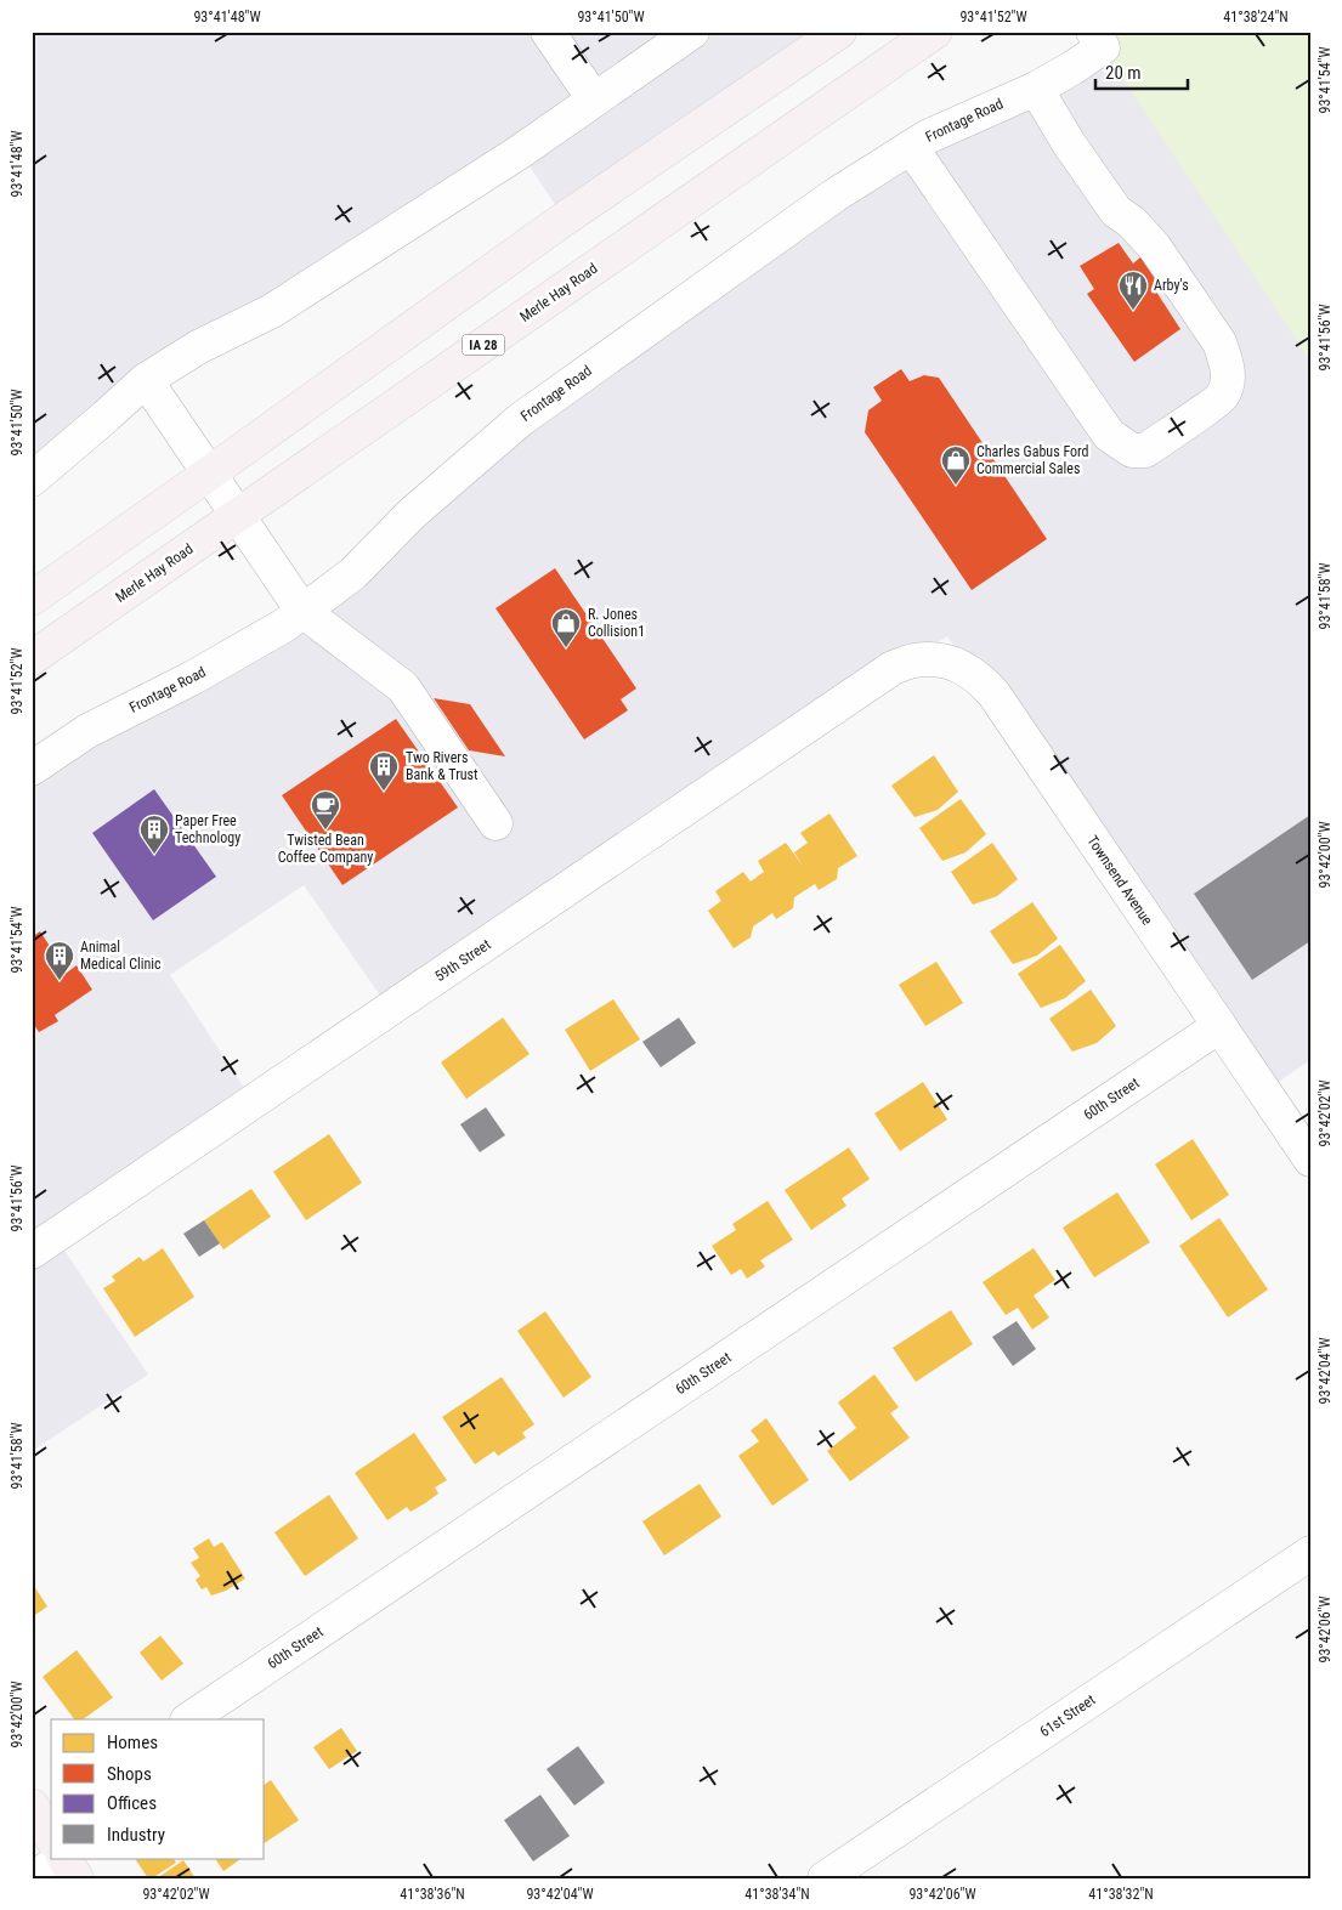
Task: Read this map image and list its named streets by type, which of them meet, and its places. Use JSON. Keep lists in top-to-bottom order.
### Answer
{
  "streets": {
    "main road": ["Merle Hay Road", "IA 28"],
    "street": [
      "Frontage Road",
      "Townsend Avenue",
      "59th Street",
      "60th Street",
      "61st Street"
    ]
  },
  "crossings": [
    ["Townsend Avenue", "59th Street"],
    ["Townsend Avenue", "60th Street"]
  ],
  "places": {
    "restaurant": ["Arby's"],
    "shop": ["Charles Gabus Ford Commercial Sales", "R. Jones Collision1"],
    "building": ["Two Rivers Bank & Trust", "Paper Free Technology", "Animal Medical Clinic"],
    "cafe": ["Twisted Bean Coffee Company"]
  },
  "legend": [
    "Homes",
    "Shops",
    "Offices",
    "Industry"
  ],
  "scale_bar": "20 m",
  "coordinates": [
    "93°41'48\"W",
    "93°41'50\"W",
    "93°41'52\"W",
    "41°38'24\"N",
    "93°41'54\"W",
    "93°41'56\"W",
    "93°41'58\"W",
    "93°42'00\"W",
    "93°42'02\"W",
    "93°42'04\"W",
    "93°42'06\"W",
    "41°38'36\"N",
    "41°38'34\"N",
    "41°38'32\"N"
  ]
}
